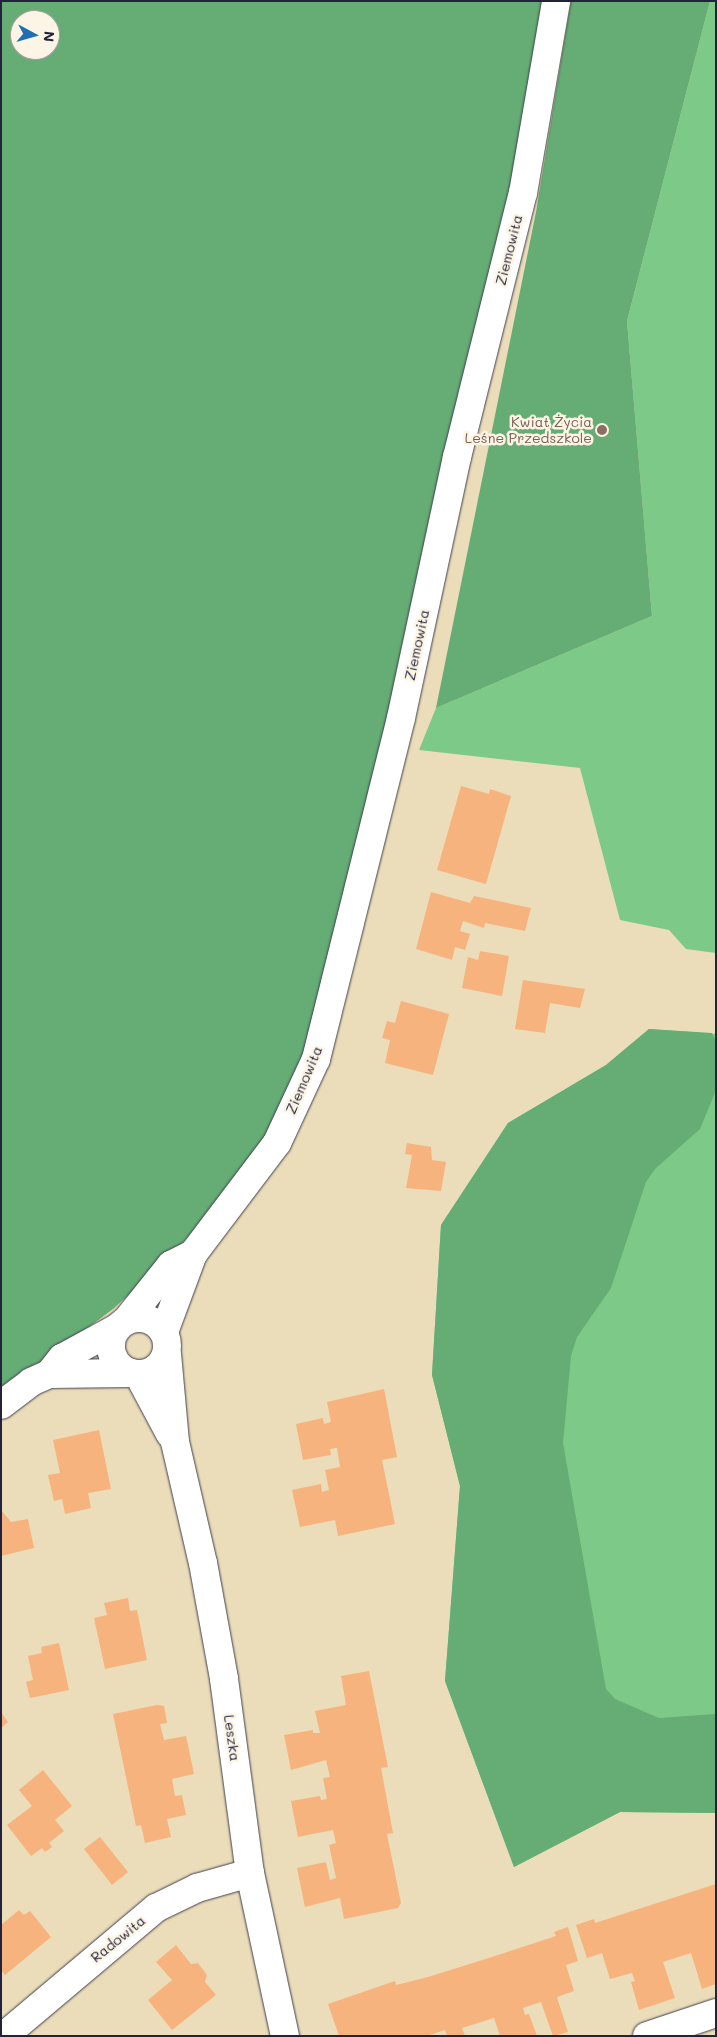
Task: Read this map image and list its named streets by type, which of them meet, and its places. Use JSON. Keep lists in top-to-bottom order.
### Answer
{
  "streets": {
    "street": ["Ziemowita", "Leszka", "Radowita"]
  },
  "crossings": [
    ["Ziemowita", "Leszka"],
    ["Leszka", "Radowita"]
  ],
  "places": ["Kwiat Życia Leśne Przedszkole"],
  "north": "right"
}
